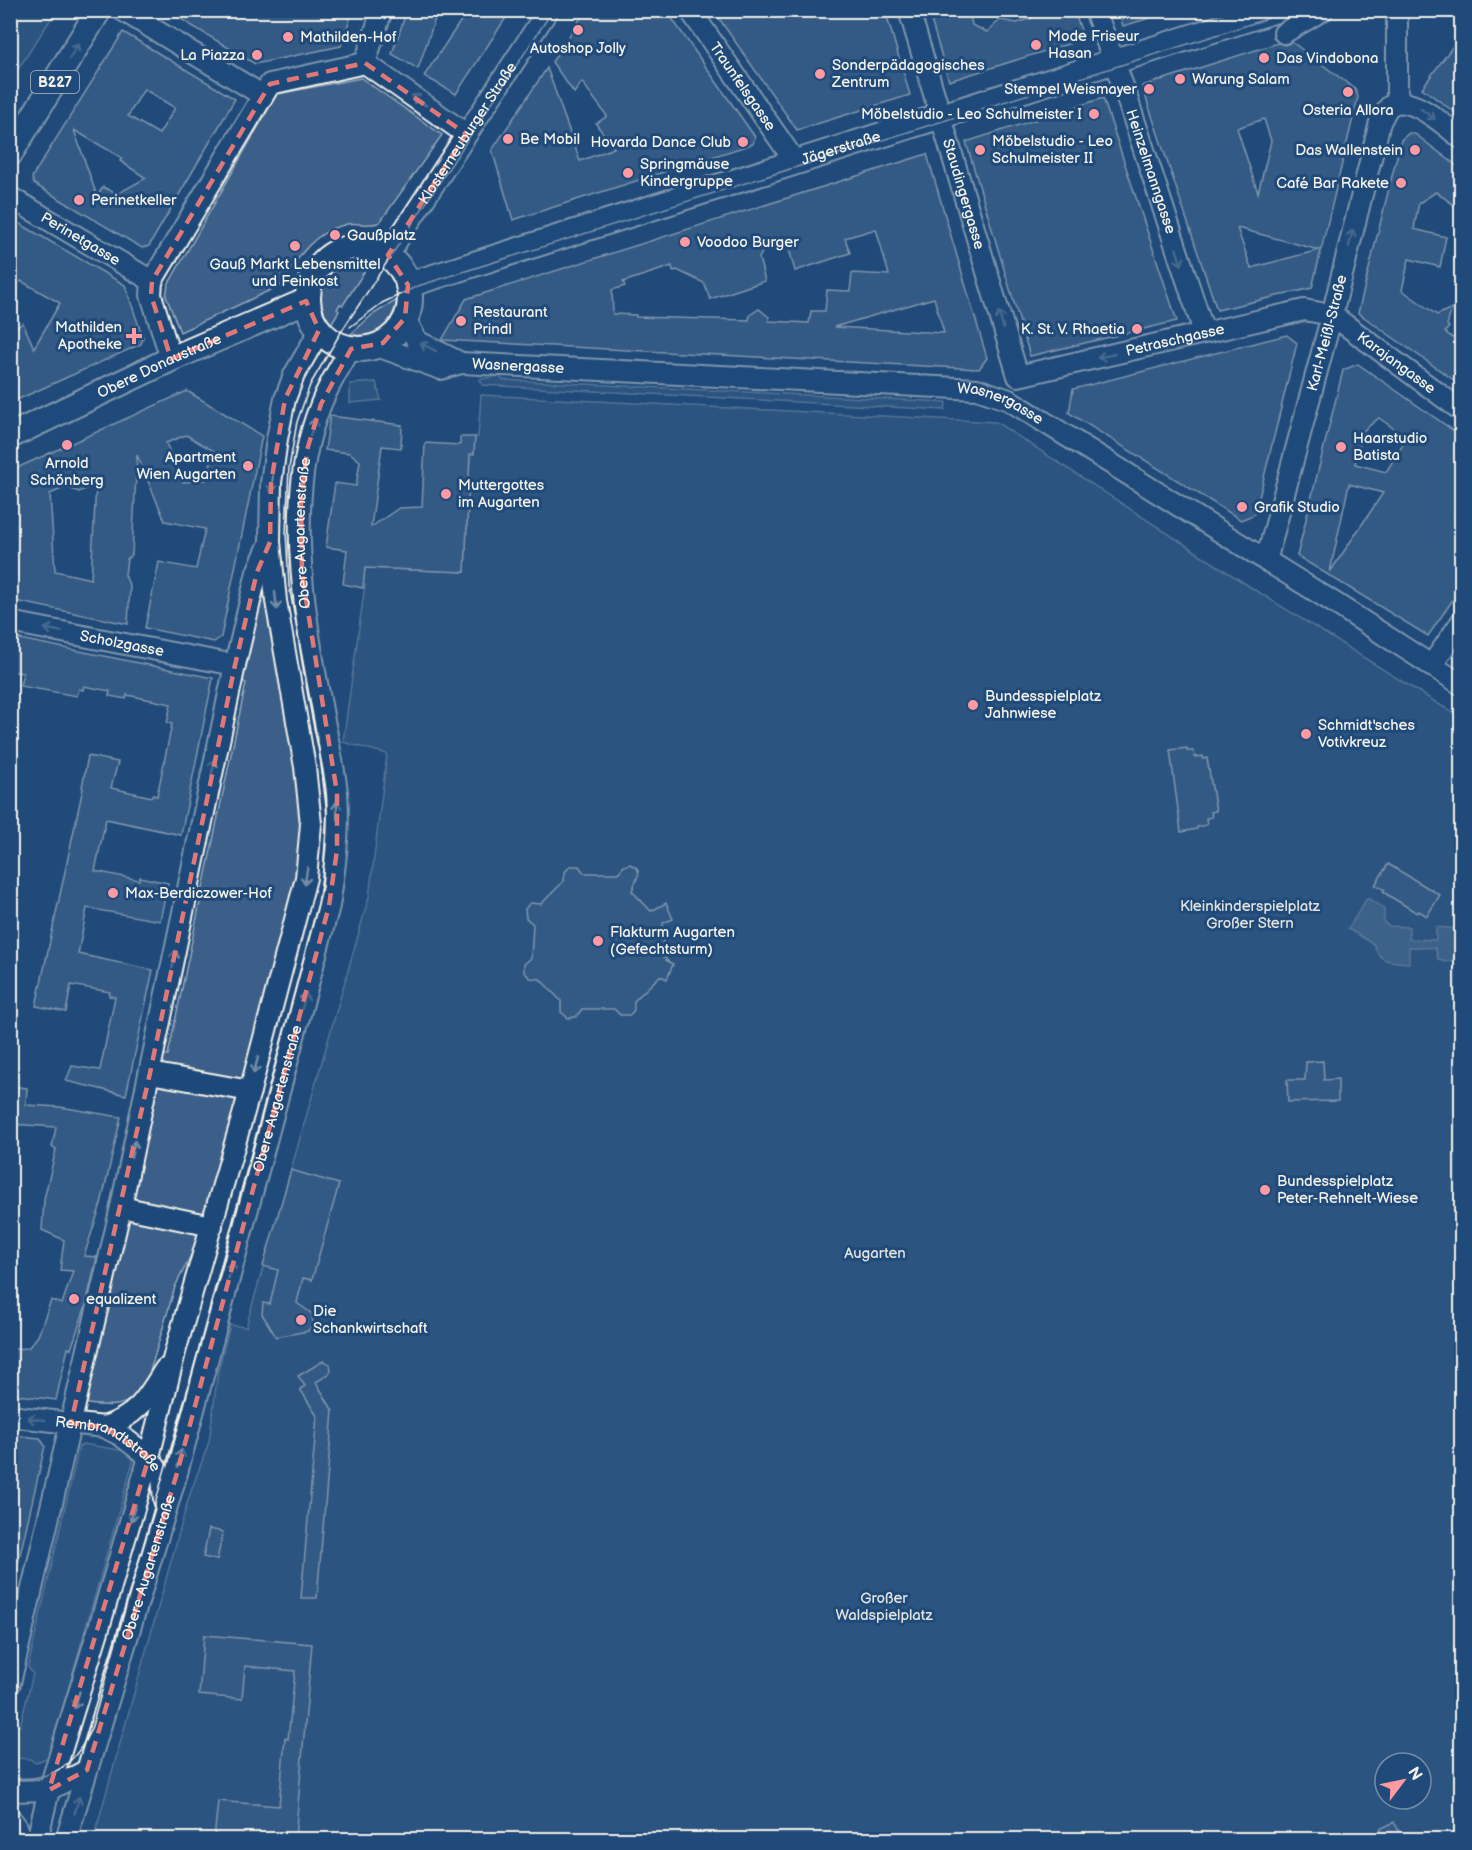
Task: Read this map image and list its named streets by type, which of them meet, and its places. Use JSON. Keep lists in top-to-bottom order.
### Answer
{
  "streets": {
    "main road": ["B227", "Jägerstraße", "Obere Donaustraße"],
    "street": [
      "Traunfelsgasse",
      "Klosterneuburger Straße",
      "Heinzelmanngasse",
      "Staudingergasse",
      "Perinetgasse",
      "Karl-Meißl-Straße",
      "Petraschgasse",
      "Karajangasse",
      "Wasnergasse",
      "Obere Augartenstraße",
      "Scholzgasse",
      "Rembrandtstraße"
    ]
  },
  "crossings": [
    ["Traunfelsgasse", "Jägerstraße"],
    ["Klosterneuburger Straße", "Jägerstraße"],
    ["Klosterneuburger Straße", "Obere Donaustraße"],
    ["Klosterneuburger Straße", "Wasnergasse"],
    ["Klosterneuburger Straße", "Obere Augartenstraße"],
    ["Jägerstraße", "Heinzelmanngasse"],
    ["Jägerstraße", "Staudingergasse"],
    ["Jägerstraße", "Obere Donaustraße"],
    ["Jägerstraße", "Wasnergasse"],
    ["Jägerstraße", "Obere Augartenstraße"],
    ["Heinzelmanngasse", "Petraschgasse"],
    ["Staudingergasse", "Petraschgasse"],
    ["Karl-Meißl-Straße", "Petraschgasse"],
    ["Karl-Meißl-Straße", "Karajangasse"],
    ["Karl-Meißl-Straße", "Wasnergasse"],
    ["Petraschgasse", "Karajangasse"],
    ["Obere Donaustraße", "Wasnergasse"],
    ["Obere Donaustraße", "Obere Augartenstraße"],
    ["Wasnergasse", "Obere Augartenstraße"],
    ["Obere Augartenstraße", "Scholzgasse"],
    ["Obere Augartenstraße", "Rembrandtstraße"]
  ],
  "one_way": [
    "Heinzelmanngasse",
    "Staudingergasse",
    "Karl-Meißl-Straße",
    "Petraschgasse",
    "Scholzgasse"
  ],
  "parks": ["Kleinkinderspielplatz Großer Stern", "Augarten", "Großer Waldspielplatz"],
  "places": {
    "other": [
      "Autoshop Jolly",
      "Mathilden-Hof",
      "Mode Friseur Hasan",
      "La Piazza",
      "Das Vindobona",
      "Sonderpädagogisches Zentrum",
      "Warung Salam",
      "Stempel Weismayer",
      "Osteria Allora",
      "Möbelstudio - Leo Schulmeister I",
      "Be Mobil",
      "Hovarda Dance Club",
      "Möbelstudio - Leo Schulmeister II",
      "Das Wallenstein",
      "Springmäuse Kindergruppe",
      "Café Bar Rakete",
      "Perinetkeller",
      "Gaußplatz",
      "Voodoo Burger",
      "Gauß Markt Lebensmittel und Feinkost",
      "Restaurant Prindl",
      "K. St. V. Rhaetia",
      "Arnold Schönberg",
      "Haarstudio Batista",
      "Apartment Wien Augarten",
      "Muttergottes im Augarten",
      "Grafik Studio",
      "Bundesspielplatz Jahnwiese",
      "Schmidt'sches Votivkreuz",
      "Max-Berdiczower-Hof",
      "Flakturm Augarten (Gefechtsturm)",
      "Bundesspielplatz Peter-Rehnelt-Wiese",
      "equalizent",
      "Die Schankwirtschaft"
    ],
    "health": ["Mathilden Apotheke"]
  },
  "north": "top right"
}
